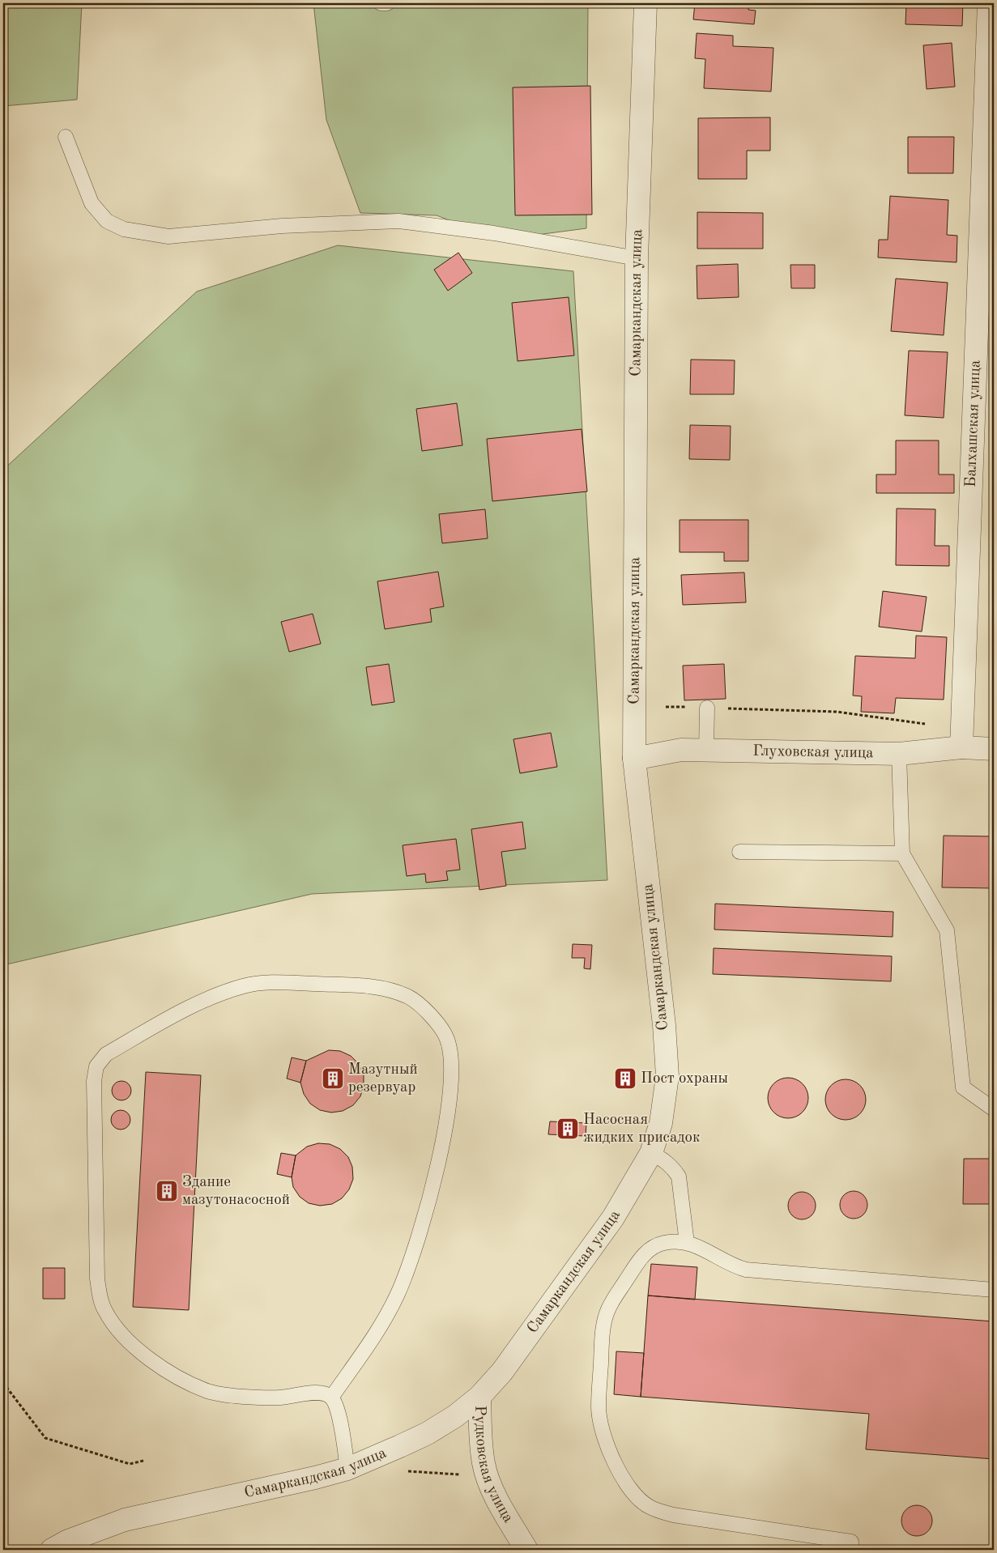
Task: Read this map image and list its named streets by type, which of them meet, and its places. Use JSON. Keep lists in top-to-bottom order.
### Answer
{
  "streets": {
    "street": [
      "Самаркандская улица",
      "Балхашская улица",
      "Глуховская улица",
      "Рудковская улица"
    ]
  },
  "crossings": [
    ["Самаркандская улица", "Глуховская улица"],
    ["Самаркандская улица", "Рудковская улица"],
    ["Балхашская улица", "Глуховская улица"]
  ],
  "places": {
    "building": [
      "Мазутный резервуар",
      "Пост охраны",
      "Насосная жидких присадок",
      "Здание мазутонасосной"
    ]
  }
}
